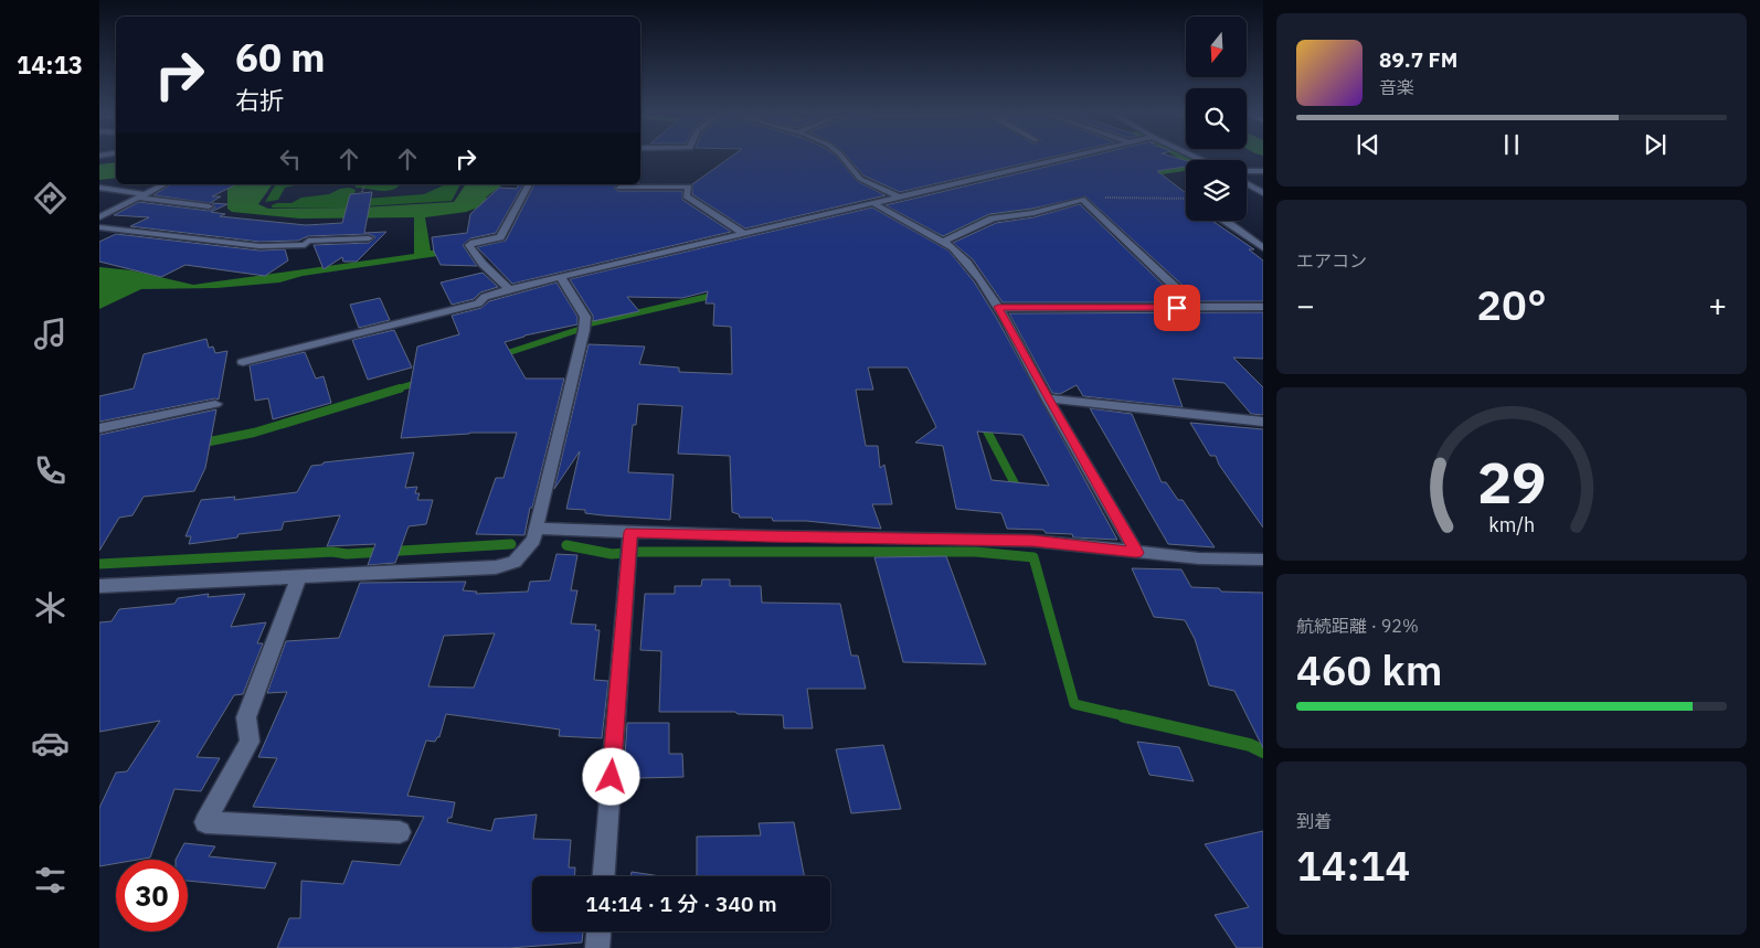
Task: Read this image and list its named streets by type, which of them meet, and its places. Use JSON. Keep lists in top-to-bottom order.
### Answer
{
  "north": "bottom",
  "page": {
    "tabs": "14:13",
    "turn": ["60 m", "右折"],
    "song": ["89.7 FM", "音楽"],
    "tile": [
      "エアコン",
      ["航続距離 · 92%", "460 km"],
      ["到着", "14:14"]
    ],
    "heat": ["−", "20°", "+"],
    "limit": "30",
    "trip": "14:14 · 1 分 · 340 m",
    "gauge": ["29", "km/h"]
  }
}
